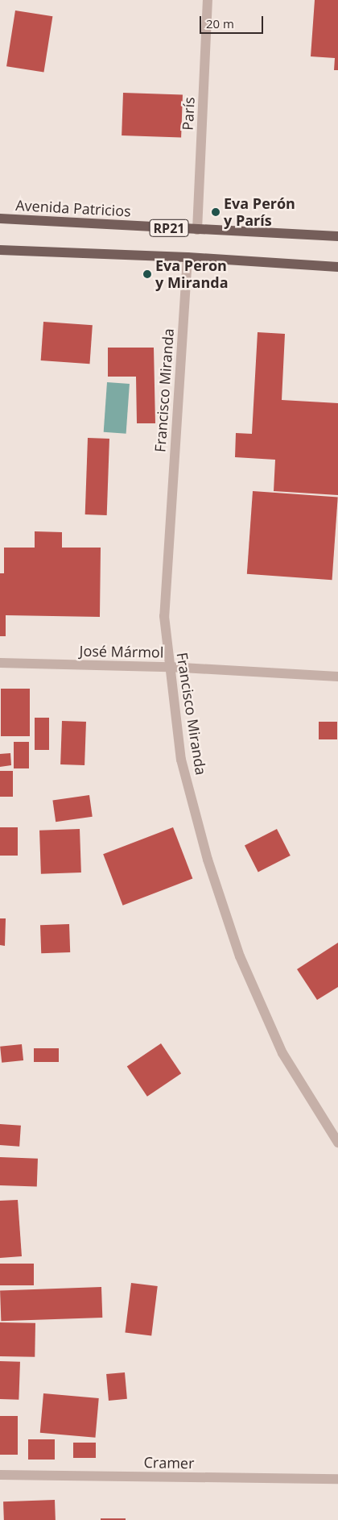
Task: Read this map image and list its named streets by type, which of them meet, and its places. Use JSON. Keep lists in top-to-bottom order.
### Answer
{
  "streets": {
    "main road": ["Avenida Patricios", "RP21"],
    "street": [
      "París",
      "Francisco Miranda",
      "José Mármol",
      "Cramer"
    ]
  },
  "crossings": [
    ["París", "Avenida Patricios"],
    ["RP21", "Francisco Miranda"],
    ["Francisco Miranda", "José Mármol"]
  ],
  "places": ["Eva Perón y París", "Eva Peron y Miranda"],
  "scale_bar": "20 m"
}
